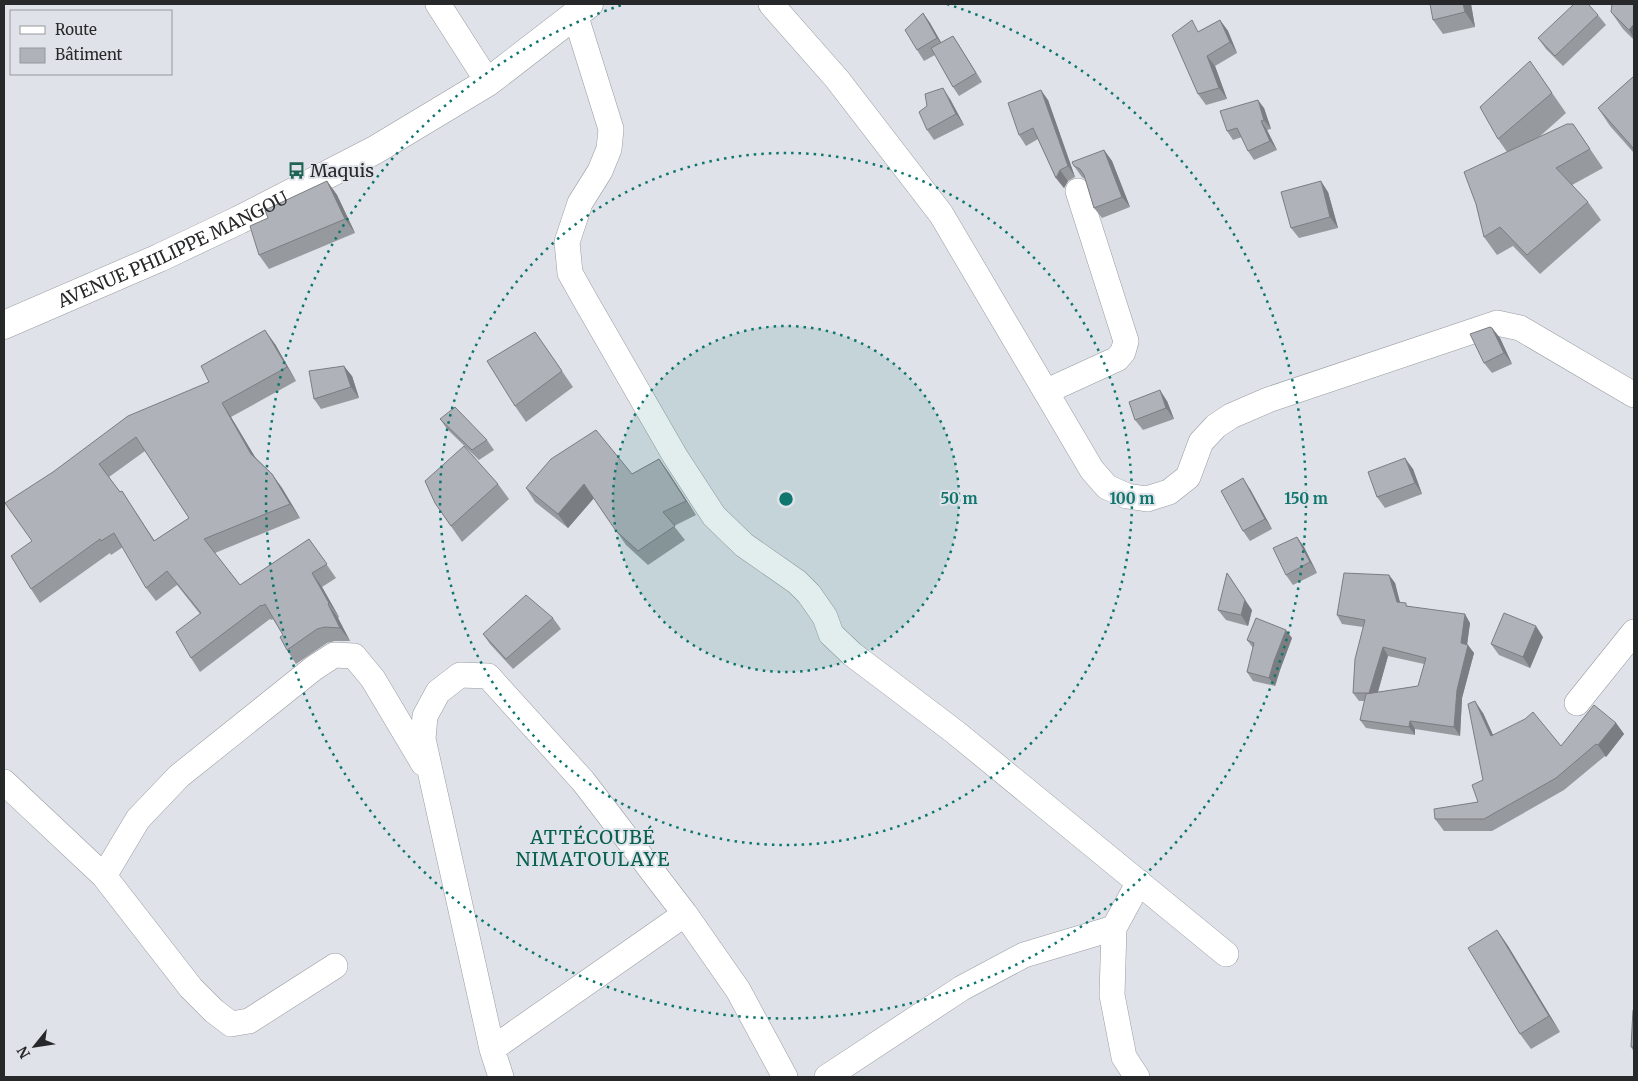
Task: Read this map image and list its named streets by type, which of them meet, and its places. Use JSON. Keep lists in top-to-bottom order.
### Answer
{
  "streets": {
    "street": ["AVENUE PHILIPPE MANGOU"]
  },
  "districts": ["ATTÉCOUBÉ NIMATOULAYE"],
  "places": {
    "bus stop": ["Maquis"]
  },
  "legend": ["Route", "Bâtiment"],
  "north": "bottom left",
  "rings": ["50 m", "100 m", "150 m"]
}
